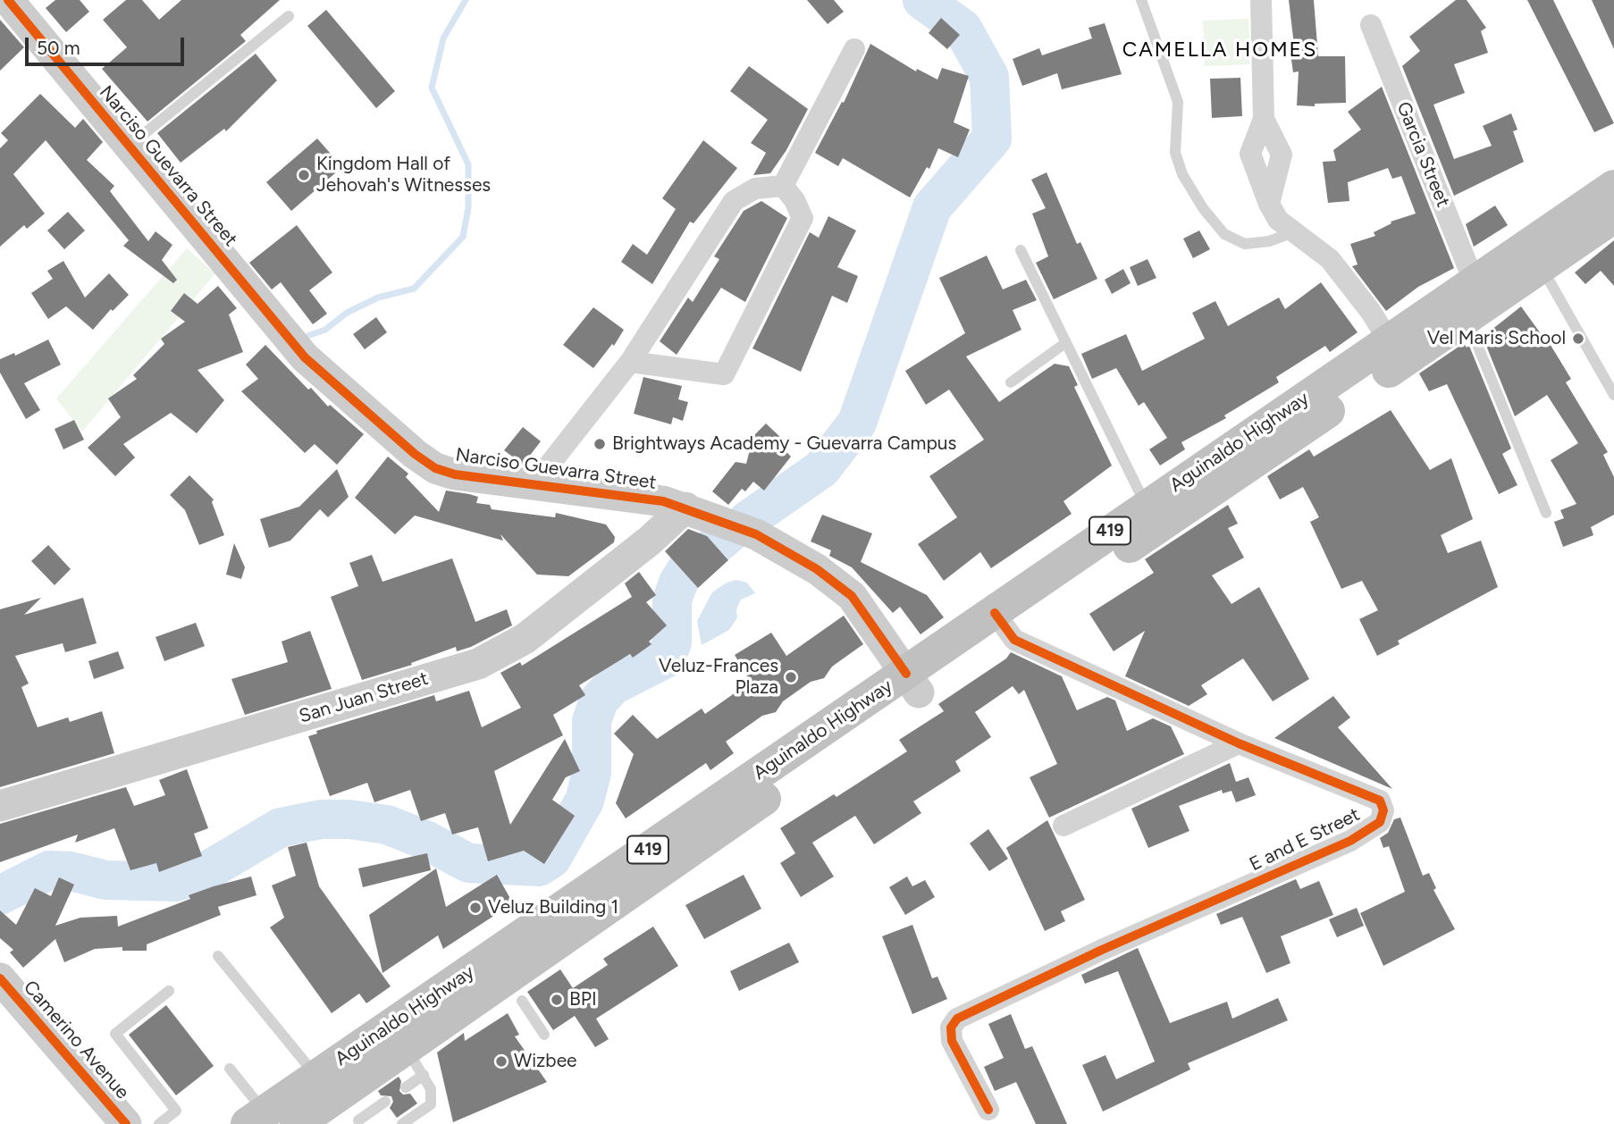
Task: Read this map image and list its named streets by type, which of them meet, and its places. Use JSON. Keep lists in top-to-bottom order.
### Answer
{
  "streets": {
    "highway": ["Aguinaldo Highway", "419"],
    "street": [
      "Garcia Street",
      "Narciso Guevarra Street",
      "San Juan Street",
      "E and E Street",
      "Camerino Avenue"
    ]
  },
  "crossings": [
    ["Garcia Street", "Aguinaldo Highway"],
    ["Narciso Guevarra Street", "Aguinaldo Highway"],
    ["Narciso Guevarra Street", "San Juan Street"],
    ["Aguinaldo Highway", "E and E Street"]
  ],
  "districts": ["CAMELLA HOMES"],
  "places": [
    "Kingdom Hall of Jehovah's Witnesses",
    "Vel Maris School",
    "Brightways Academy - Guevarra Campus",
    "Veluz-Frances Plaza",
    "Veluz Building 1",
    "BPI",
    "Wizbee"
  ],
  "scale_bar": "50 m"
}
